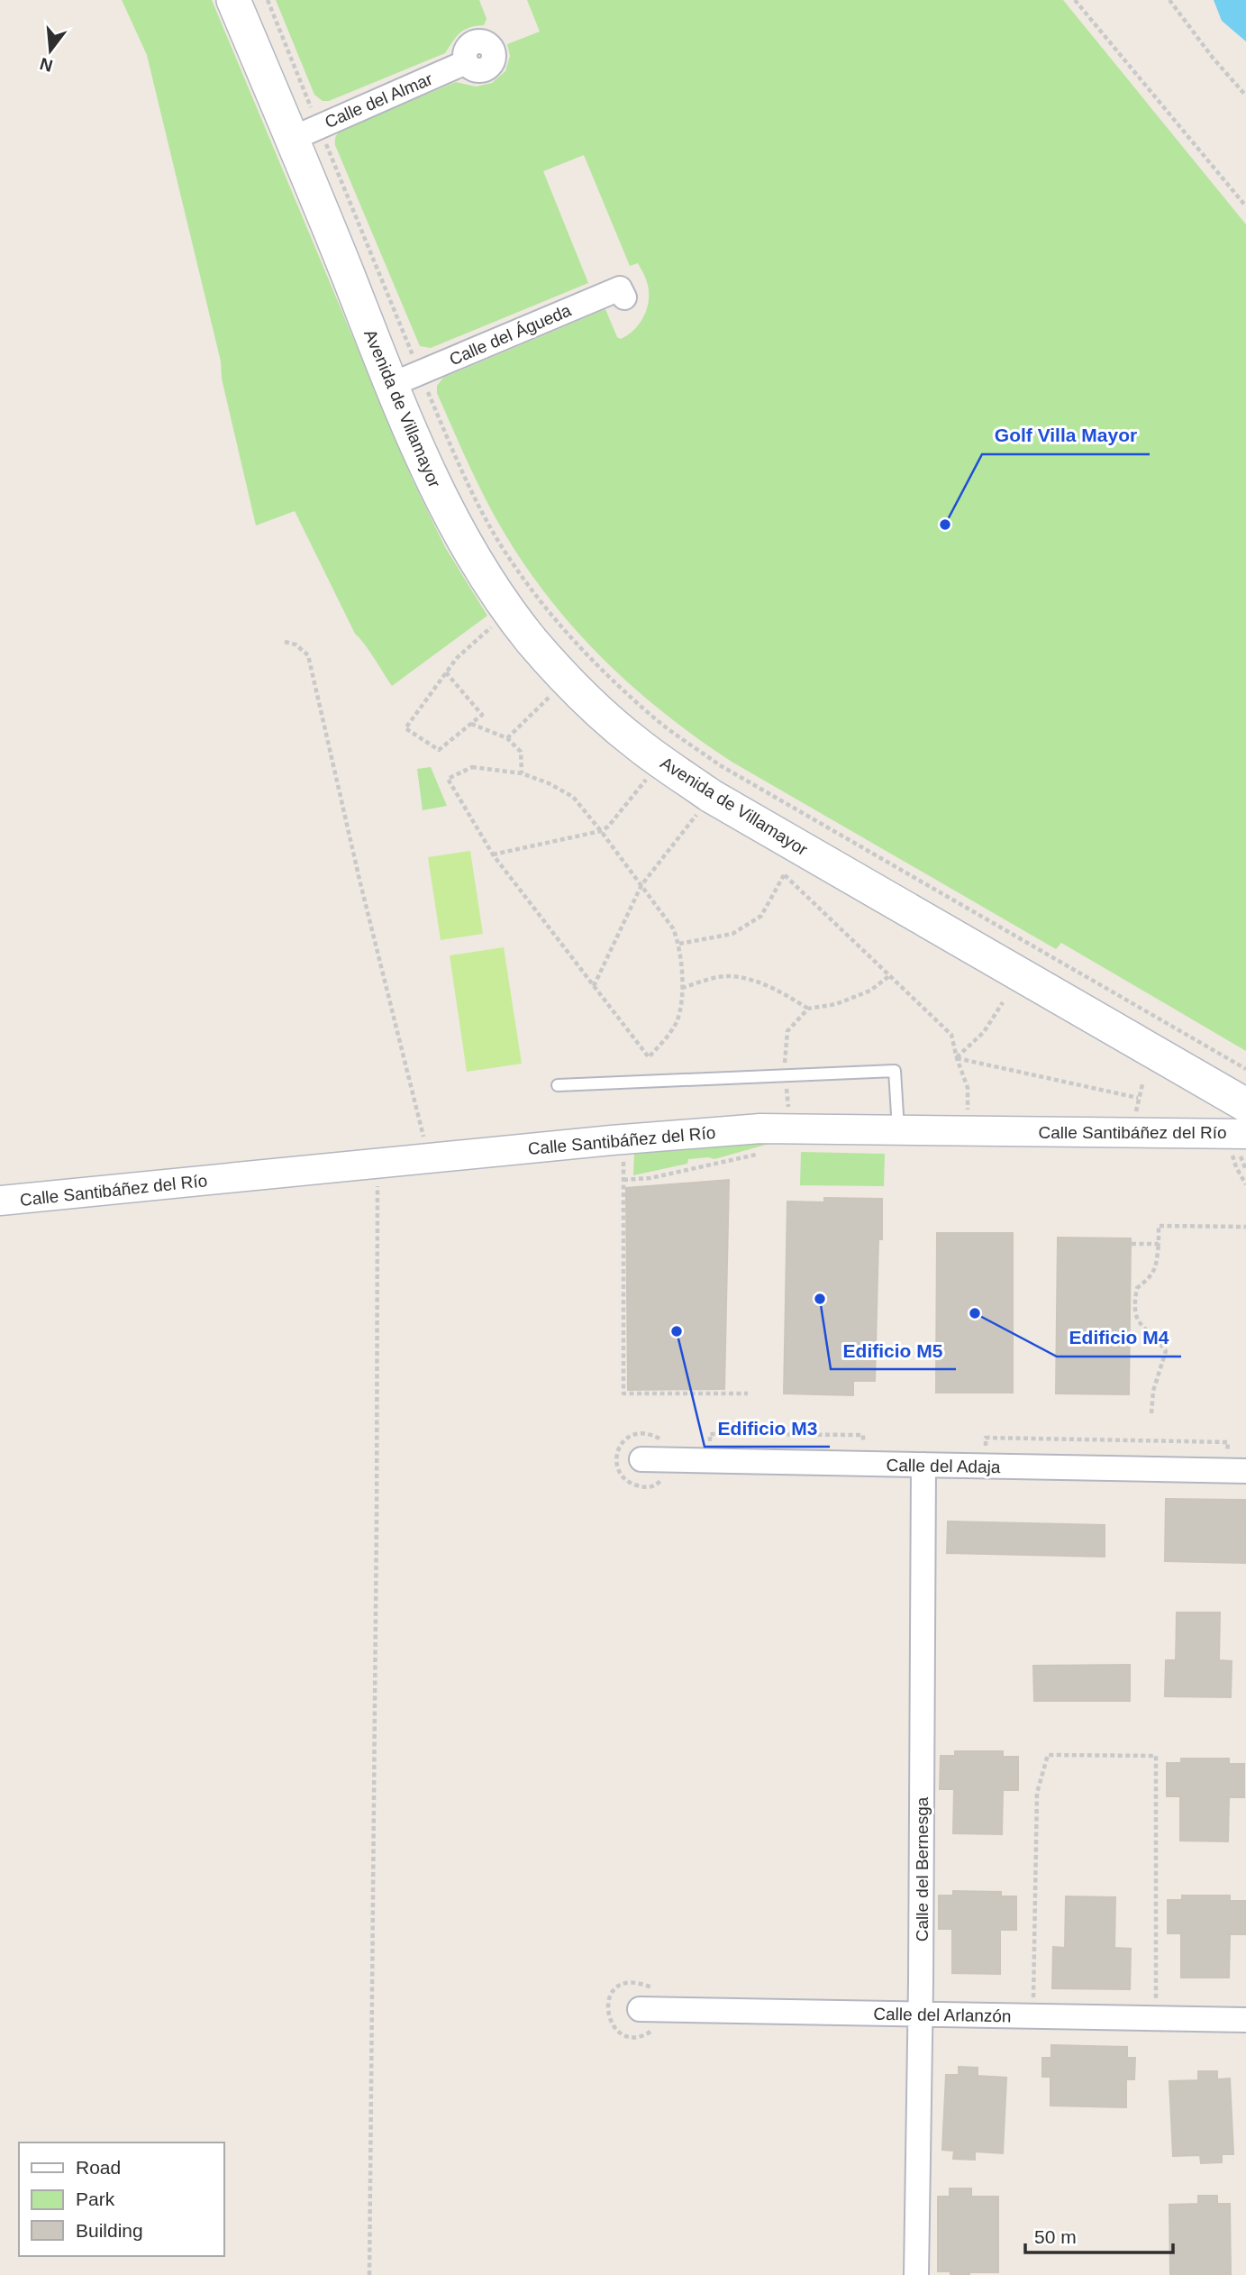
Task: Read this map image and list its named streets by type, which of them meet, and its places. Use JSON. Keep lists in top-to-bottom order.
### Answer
{
  "streets": {
    "main road": ["Avenida de Villamayor"],
    "street": [
      "Calle del Almar",
      "Calle del Águeda",
      "Calle Santibáñez del Río",
      "Calle del Adaja",
      "Calle del Bernesga",
      "Calle del Arlanzón"
    ]
  },
  "crossings": [
    ["Calle del Almar", "Avenida de Villamayor"],
    ["Calle del Águeda", "Avenida de Villamayor"],
    ["Calle del Adaja", "Calle del Bernesga"],
    ["Calle del Bernesga", "Calle del Arlanzón"]
  ],
  "places": [
    "Golf Villa Mayor",
    "Edificio M5",
    "Edificio M4",
    "Edificio M3"
  ],
  "legend": ["Road", "Park", "Building"],
  "scale_bar": "50 m",
  "north": "bottom"
}
